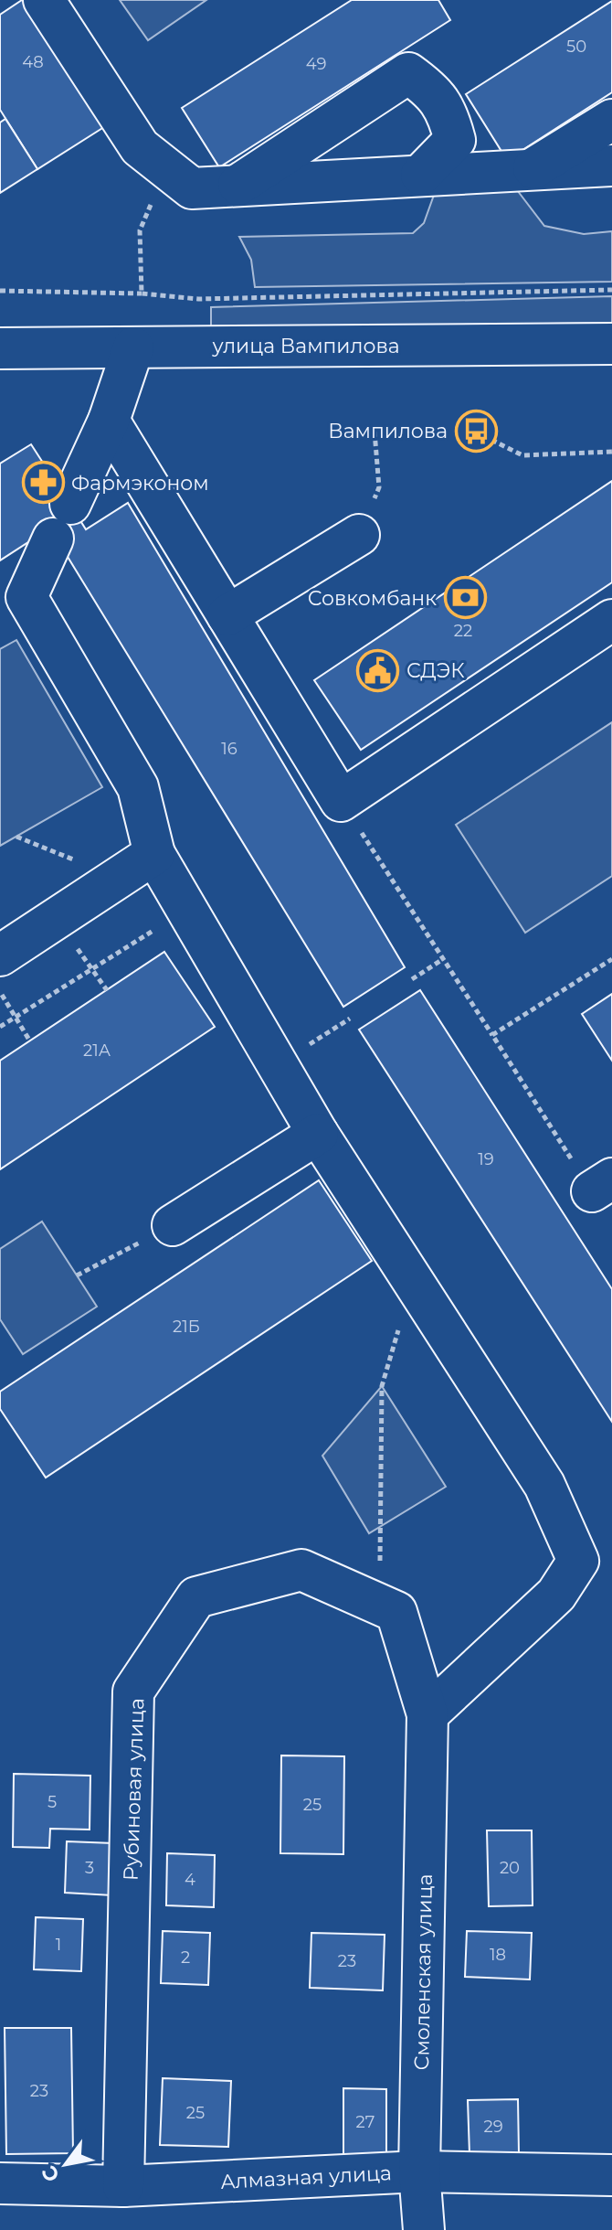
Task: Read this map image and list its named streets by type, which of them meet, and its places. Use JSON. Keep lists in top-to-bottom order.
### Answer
{
  "streets": {
    "street": [
      "улица Вампилова",
      "Рубиновая улица",
      "Смоленская улица",
      "Алмазная улица"
    ]
  },
  "crossings": [
    ["Рубиновая улица", "Смоленская улица"],
    ["Рубиновая улица", "Алмазная улица"],
    ["Смоленская улица", "Алмазная улица"]
  ],
  "places": {
    "bus stop": ["Вампилова"],
    "pharmacy": ["Фармэконом"],
    "bank": ["Совкомбанк"],
    "public building": ["СДЭК"]
  },
  "house_numbers": [
    "50",
    "48",
    "49",
    "22",
    "16",
    "21А",
    "19",
    "21Б",
    "5",
    "25",
    "3",
    "20",
    "4",
    "1",
    "18",
    "2",
    "23",
    "23",
    "25",
    "27",
    "29"
  ],
  "north": "bottom left"
}
